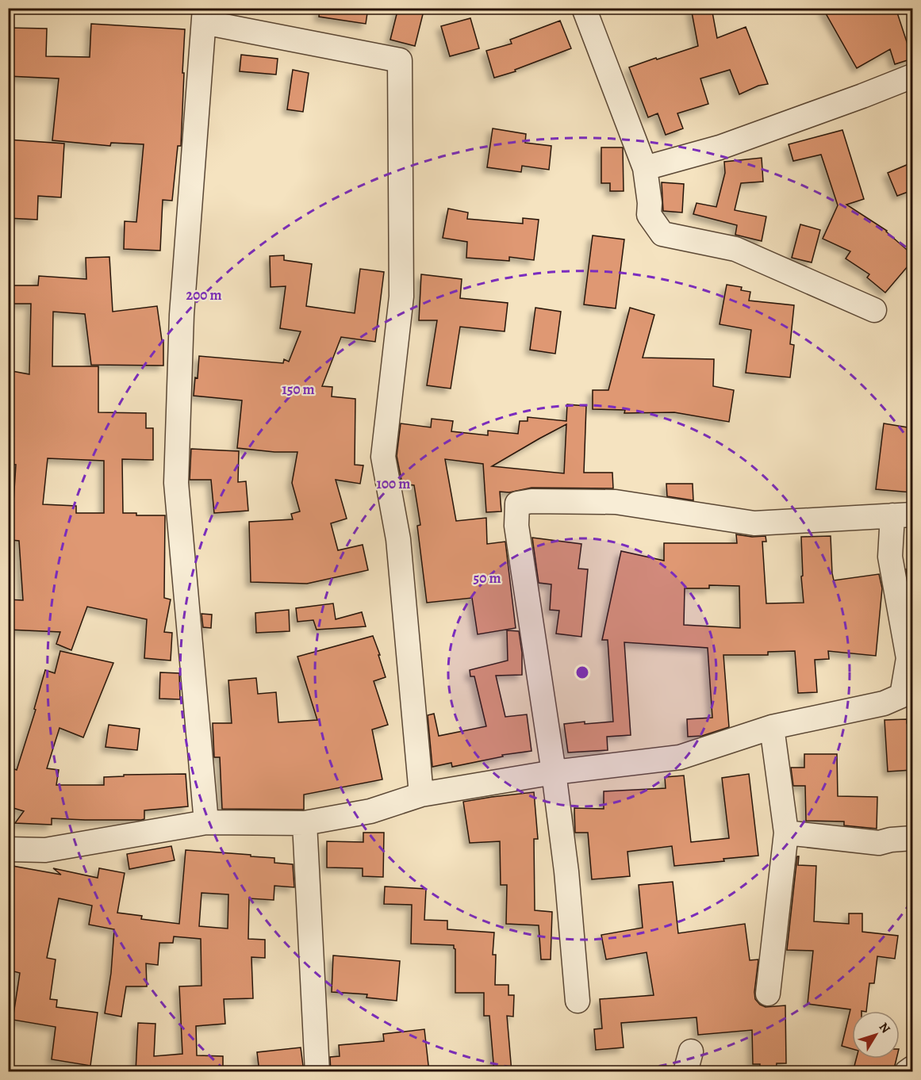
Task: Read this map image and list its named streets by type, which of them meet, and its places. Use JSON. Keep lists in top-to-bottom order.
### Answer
{
  "north": "top right",
  "rings": [
    "200 m",
    "150 m",
    "100 m",
    "50 m"
  ]
}
